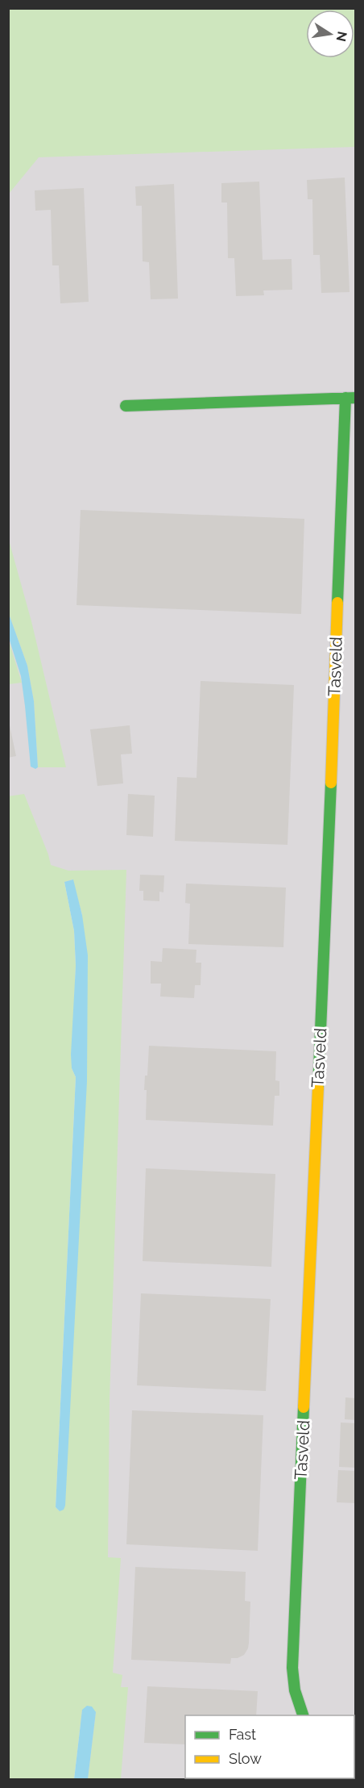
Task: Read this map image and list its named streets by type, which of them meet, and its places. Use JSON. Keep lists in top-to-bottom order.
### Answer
{
  "streets": {
    "street": ["Tasveld"]
  },
  "legend": ["Fast", "Slow"],
  "north": "right"
}
